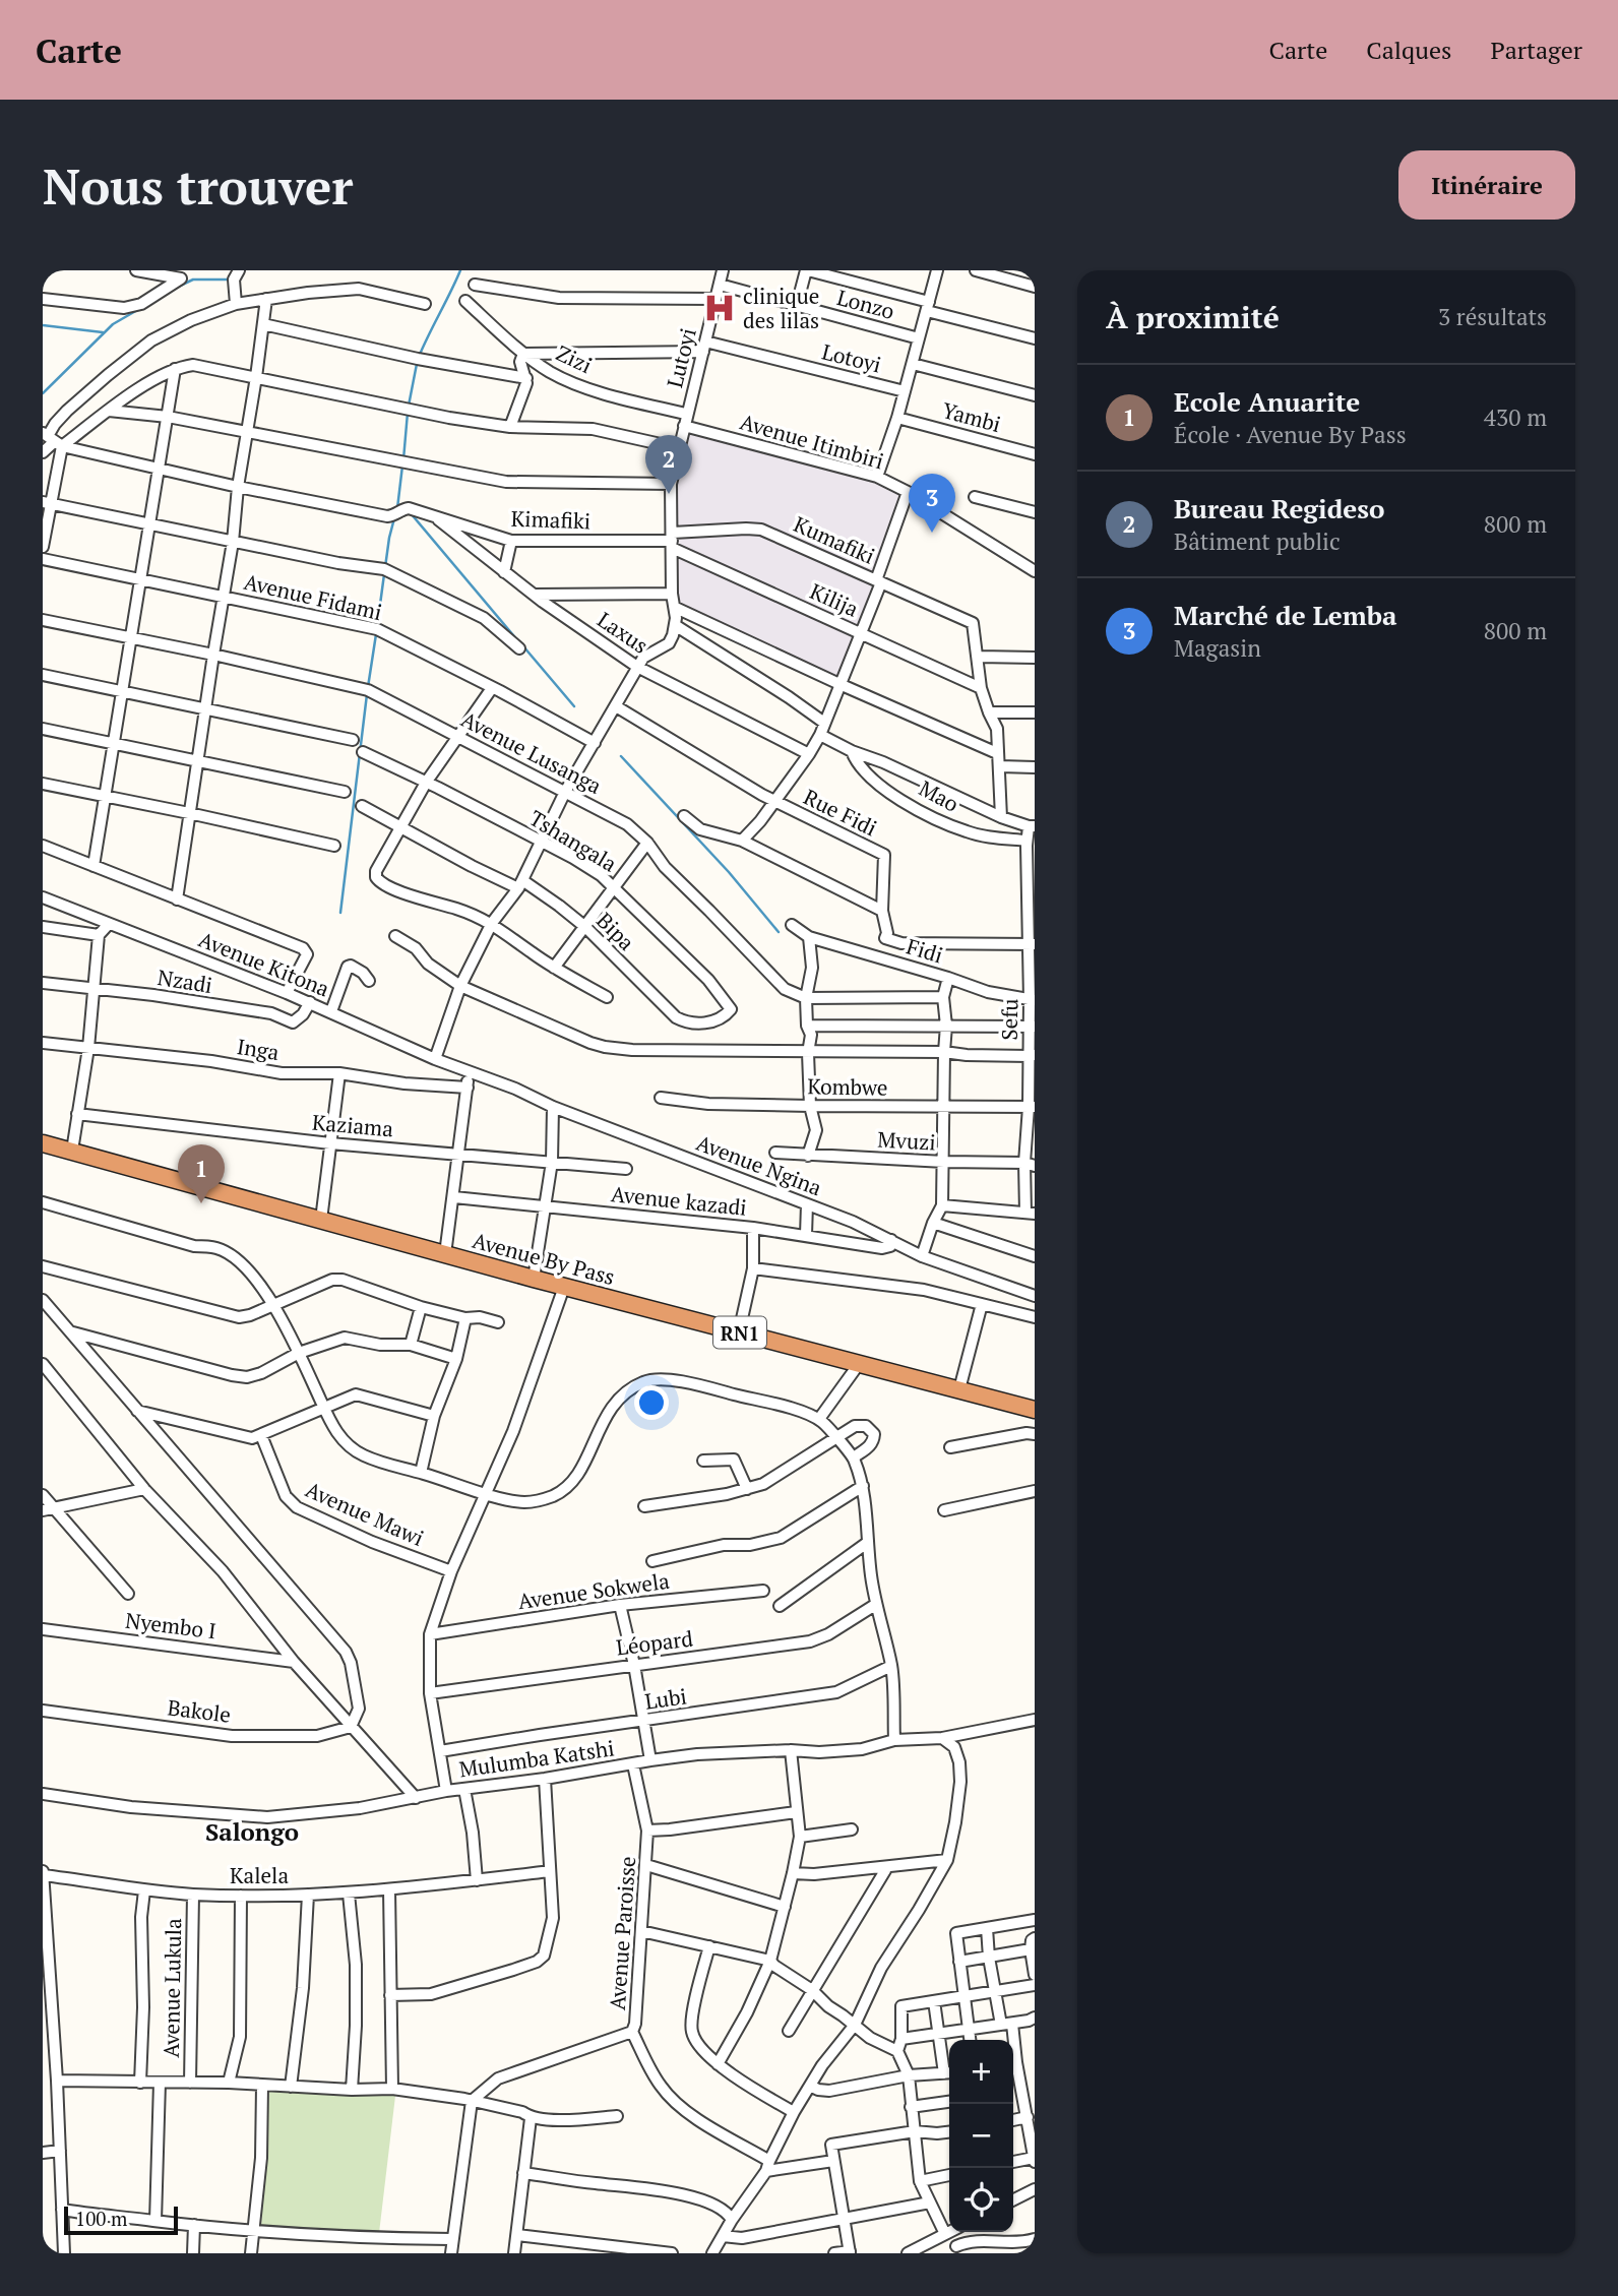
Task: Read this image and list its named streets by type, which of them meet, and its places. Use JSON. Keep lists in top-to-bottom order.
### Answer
{
  "streets": {
    "highway": ["Avenue By Pass", "RN1"],
    "street": [
      "Lonzo",
      "Lutoyi",
      "Lotoyi",
      "Zizi",
      "Yambi",
      "Avenue Itimbiri",
      "Kimafiki",
      "Kumafiki",
      "Avenue Fidami",
      "Kilija",
      "Laxus",
      "Avenue Lusanga",
      "Mao",
      "Rue Fidi",
      "Tshangala",
      "Bipa",
      "Fidi",
      "Avenue Kitona",
      "Nzadi",
      "Sefu",
      "Inga",
      "Kombwe",
      "Kaziama",
      "Mvuzi",
      "Avenue Ngina",
      "Avenue kazadi",
      "Avenue Mawi",
      "Avenue Sokwela",
      "Nyembo I",
      "Léopard",
      "Lubi",
      "Bakole",
      "Mulumba Katshi",
      "Kalela",
      "Avenue Paroisse",
      "Avenue Lukula"
    ]
  },
  "crossings": [
    ["Lonzo", "Lutoyi"],
    ["Lutoyi", "Lotoyi"],
    ["Lutoyi", "Zizi"],
    ["Lutoyi", "Avenue Itimbiri"],
    ["Lutoyi", "Kimafiki"],
    ["Lutoyi", "Kumafiki"],
    ["Lutoyi", "Kilija"],
    ["Lutoyi", "Mao"],
    ["Lotoyi", "Zizi"],
    ["Kimafiki", "Kumafiki"],
    ["Kimafiki", "Kilija"],
    ["Kimafiki", "Laxus"],
    ["Kumafiki", "Kilija"],
    ["Mao", "Sefu"],
    ["Tshangala", "Bipa"],
    ["Fidi", "Sefu"],
    ["Avenue Kitona", "Nzadi"],
    ["Avenue Kitona", "Avenue Ngina"],
    ["Sefu", "Kombwe"],
    ["Sefu", "Mvuzi"],
    ["Avenue Ngina", "Avenue kazadi"],
    ["Mulumba Katshi", "Avenue Paroisse"],
    ["Kalela", "Avenue Lukula"]
  ],
  "districts": ["Salongo"],
  "places": {
    "hospital": ["clinique des lilas"]
  },
  "scale_bar": "100 m",
  "page": {
    "header": "Carte",
    "nav": ["Carte", "Calques", "Partager"],
    "buttons": "Itinéraire",
    "title": "Nous trouver",
    "heading": ["À proximité", "3 résultats"],
    "list": [
      {
        "mark": "1",
        "name": "Ecole Anuarite",
        "note": "École · Avenue By Pass",
        "value": "430 m"
      },
      {
        "mark": "2",
        "name": "Bureau Regideso",
        "note": "Bâtiment public",
        "value": "800 m"
      },
      {
        "mark": "3",
        "name": "Marché de Lemba",
        "note": "Magasin",
        "value": "800 m"
      }
    ],
    "pins": ["2", "3", "1"],
    "map_buttons": ["+", "−"],
    "scale": "100 m"
  }
}
